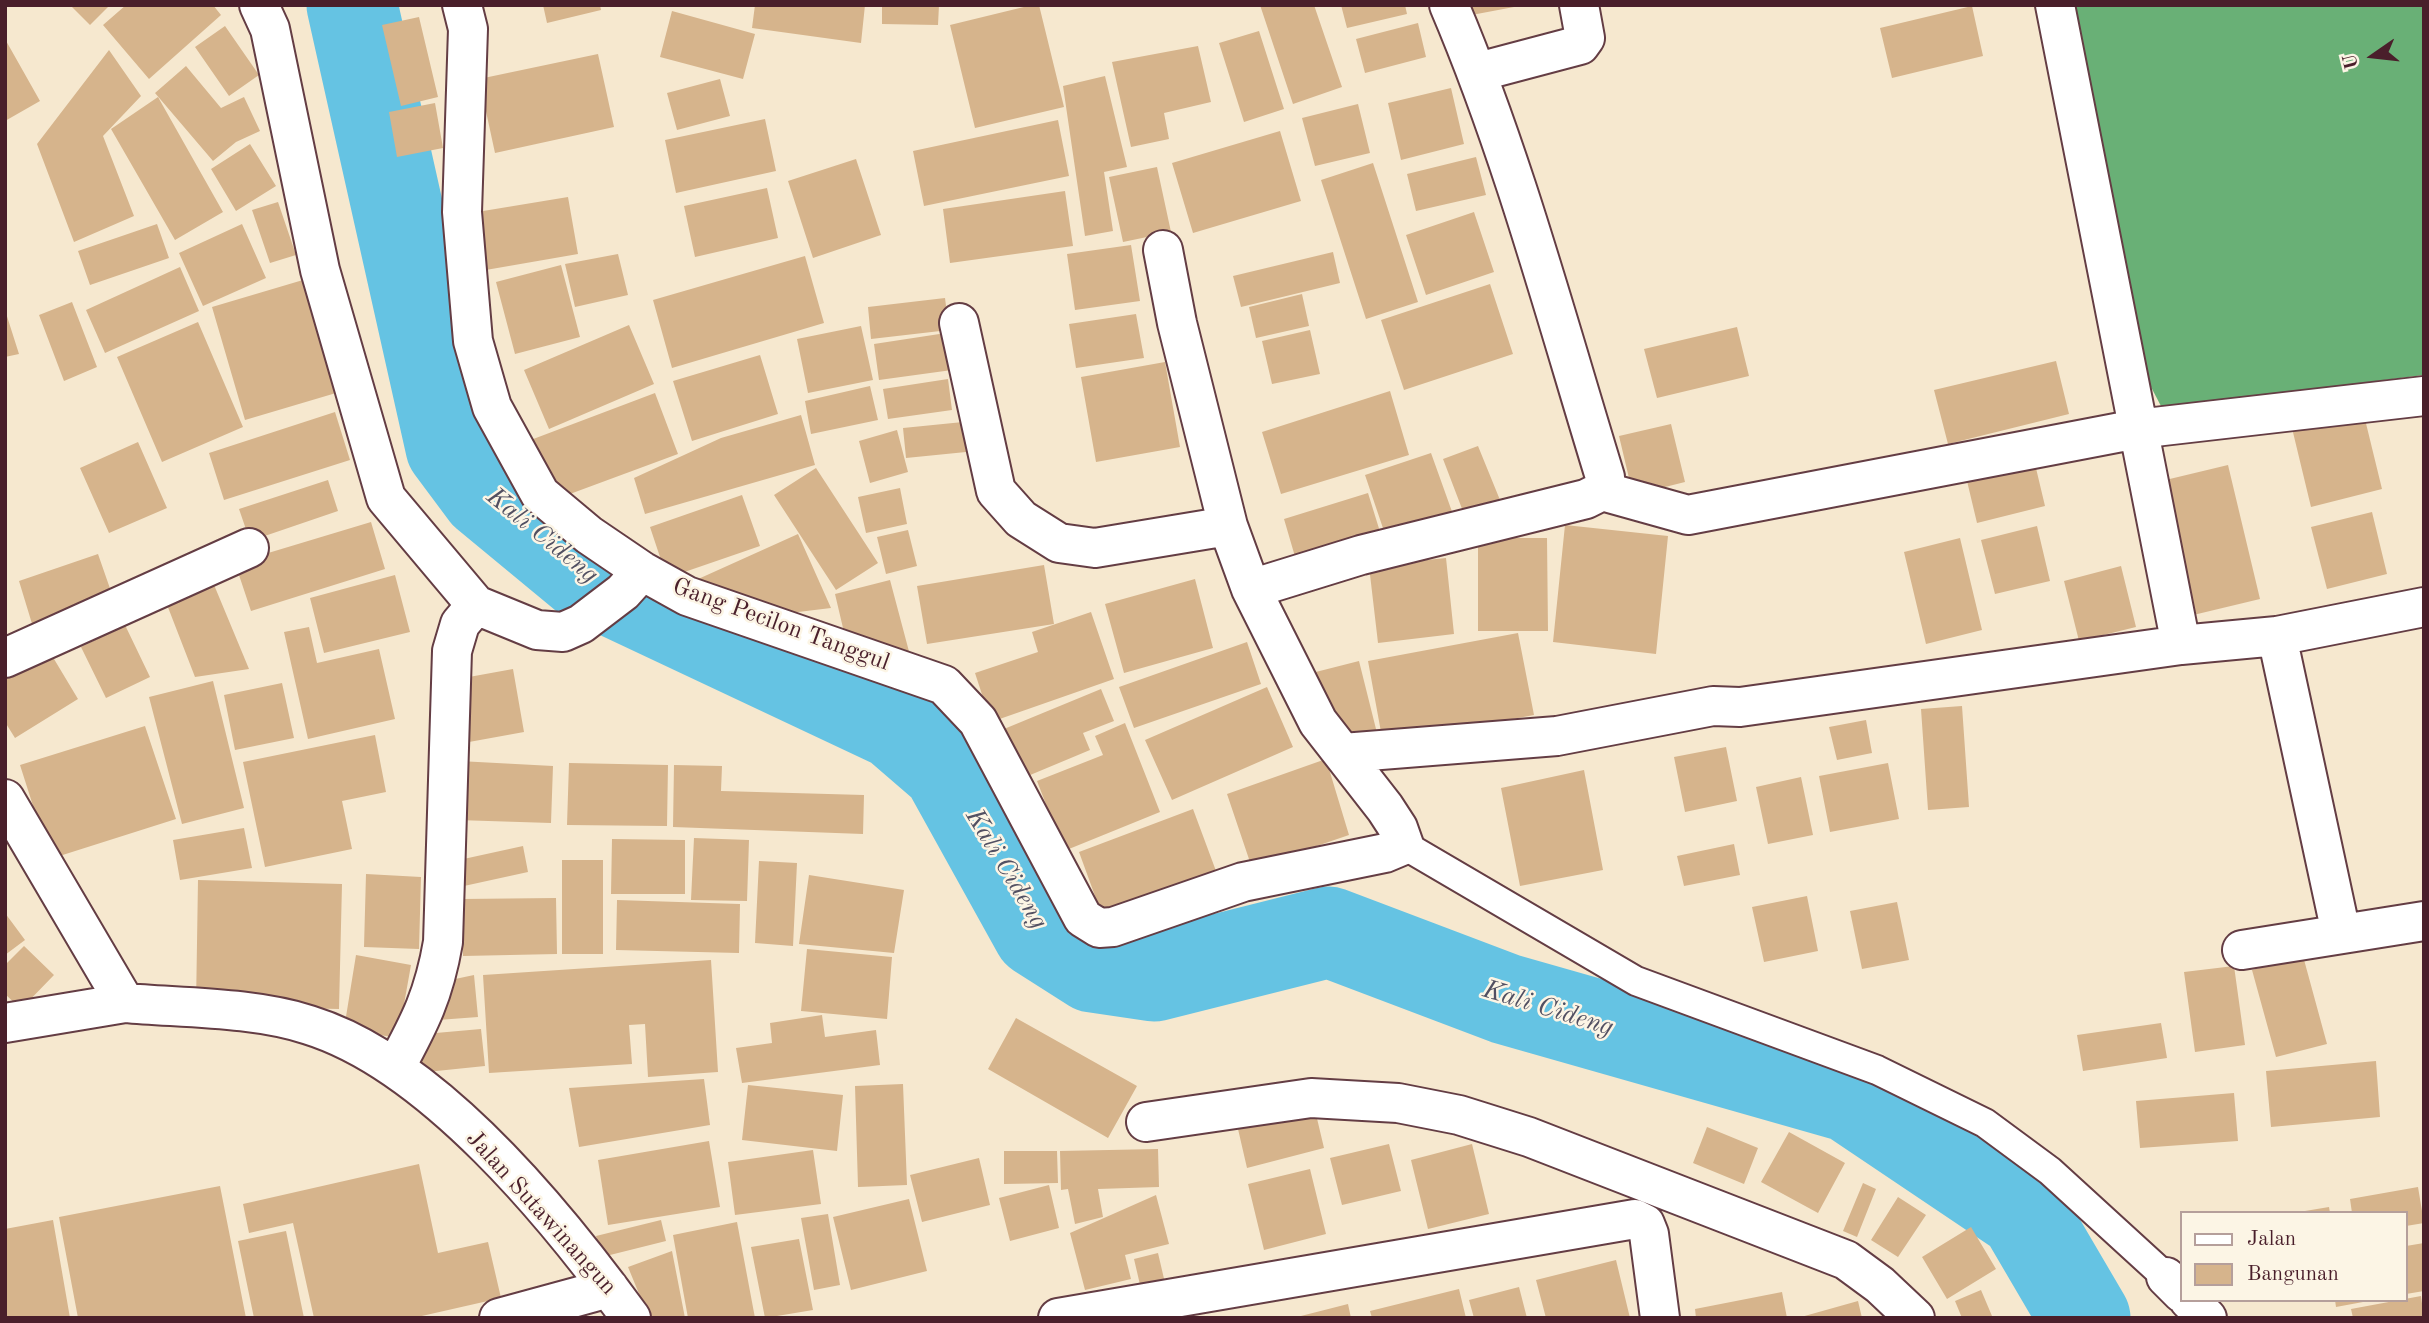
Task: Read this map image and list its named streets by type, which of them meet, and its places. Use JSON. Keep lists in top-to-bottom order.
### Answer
{
  "streets": {
    "street": ["Gang Pecilon Tanggul", "Jalan Sutawinangun"]
  },
  "water": ["Kali Cideng"],
  "legend": ["Jalan", "Bangunan"],
  "north": "left"
}
